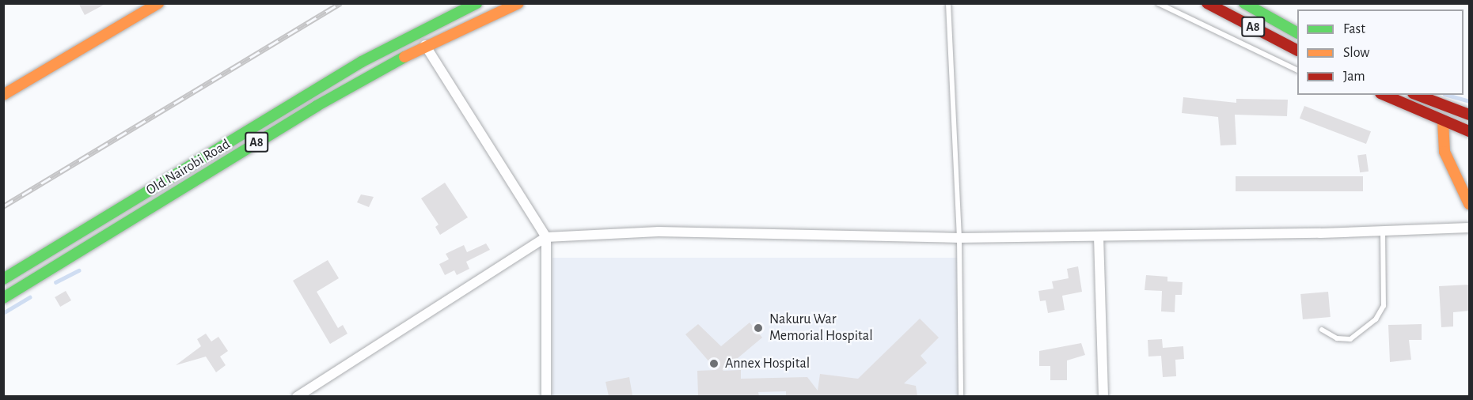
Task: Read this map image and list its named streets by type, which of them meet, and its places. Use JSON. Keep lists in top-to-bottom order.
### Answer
{
  "streets": {
    "main road": ["A8", "Old Nairobi Road"]
  },
  "places": ["Nakuru War Memorial Hospital", "Annex Hospital"],
  "legend": ["Fast", "Slow", "Jam"]
}
